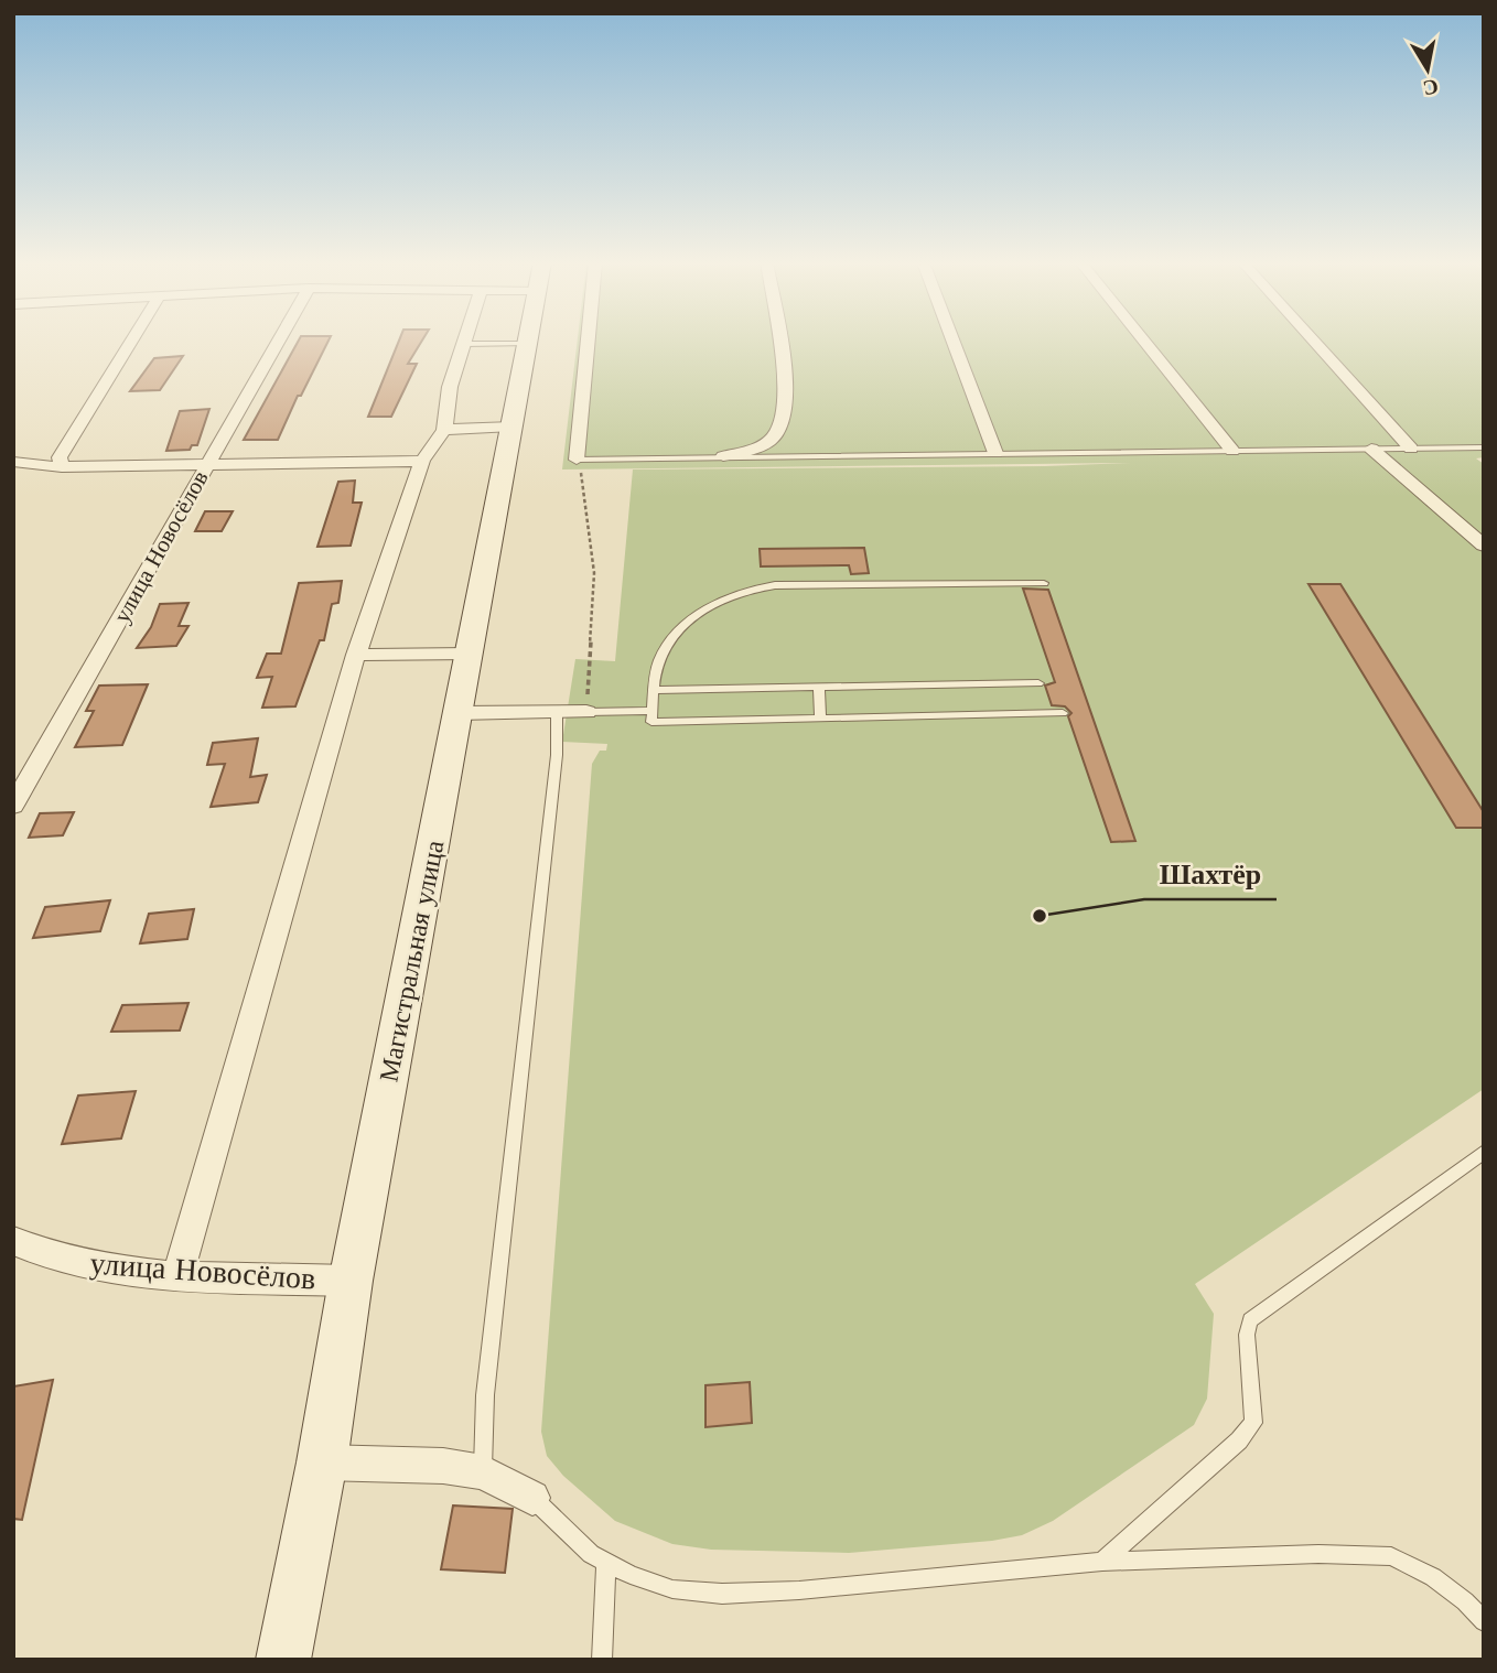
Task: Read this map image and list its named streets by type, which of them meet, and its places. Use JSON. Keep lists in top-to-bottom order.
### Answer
{
  "streets": {
    "main road": ["Магистральная улица"],
    "street": ["улица Новосёлов"]
  },
  "crossings": [
    ["улица Новосёлов", "Магистральная улица"]
  ],
  "places": ["Шахтёр"],
  "north": "bottom"
}
